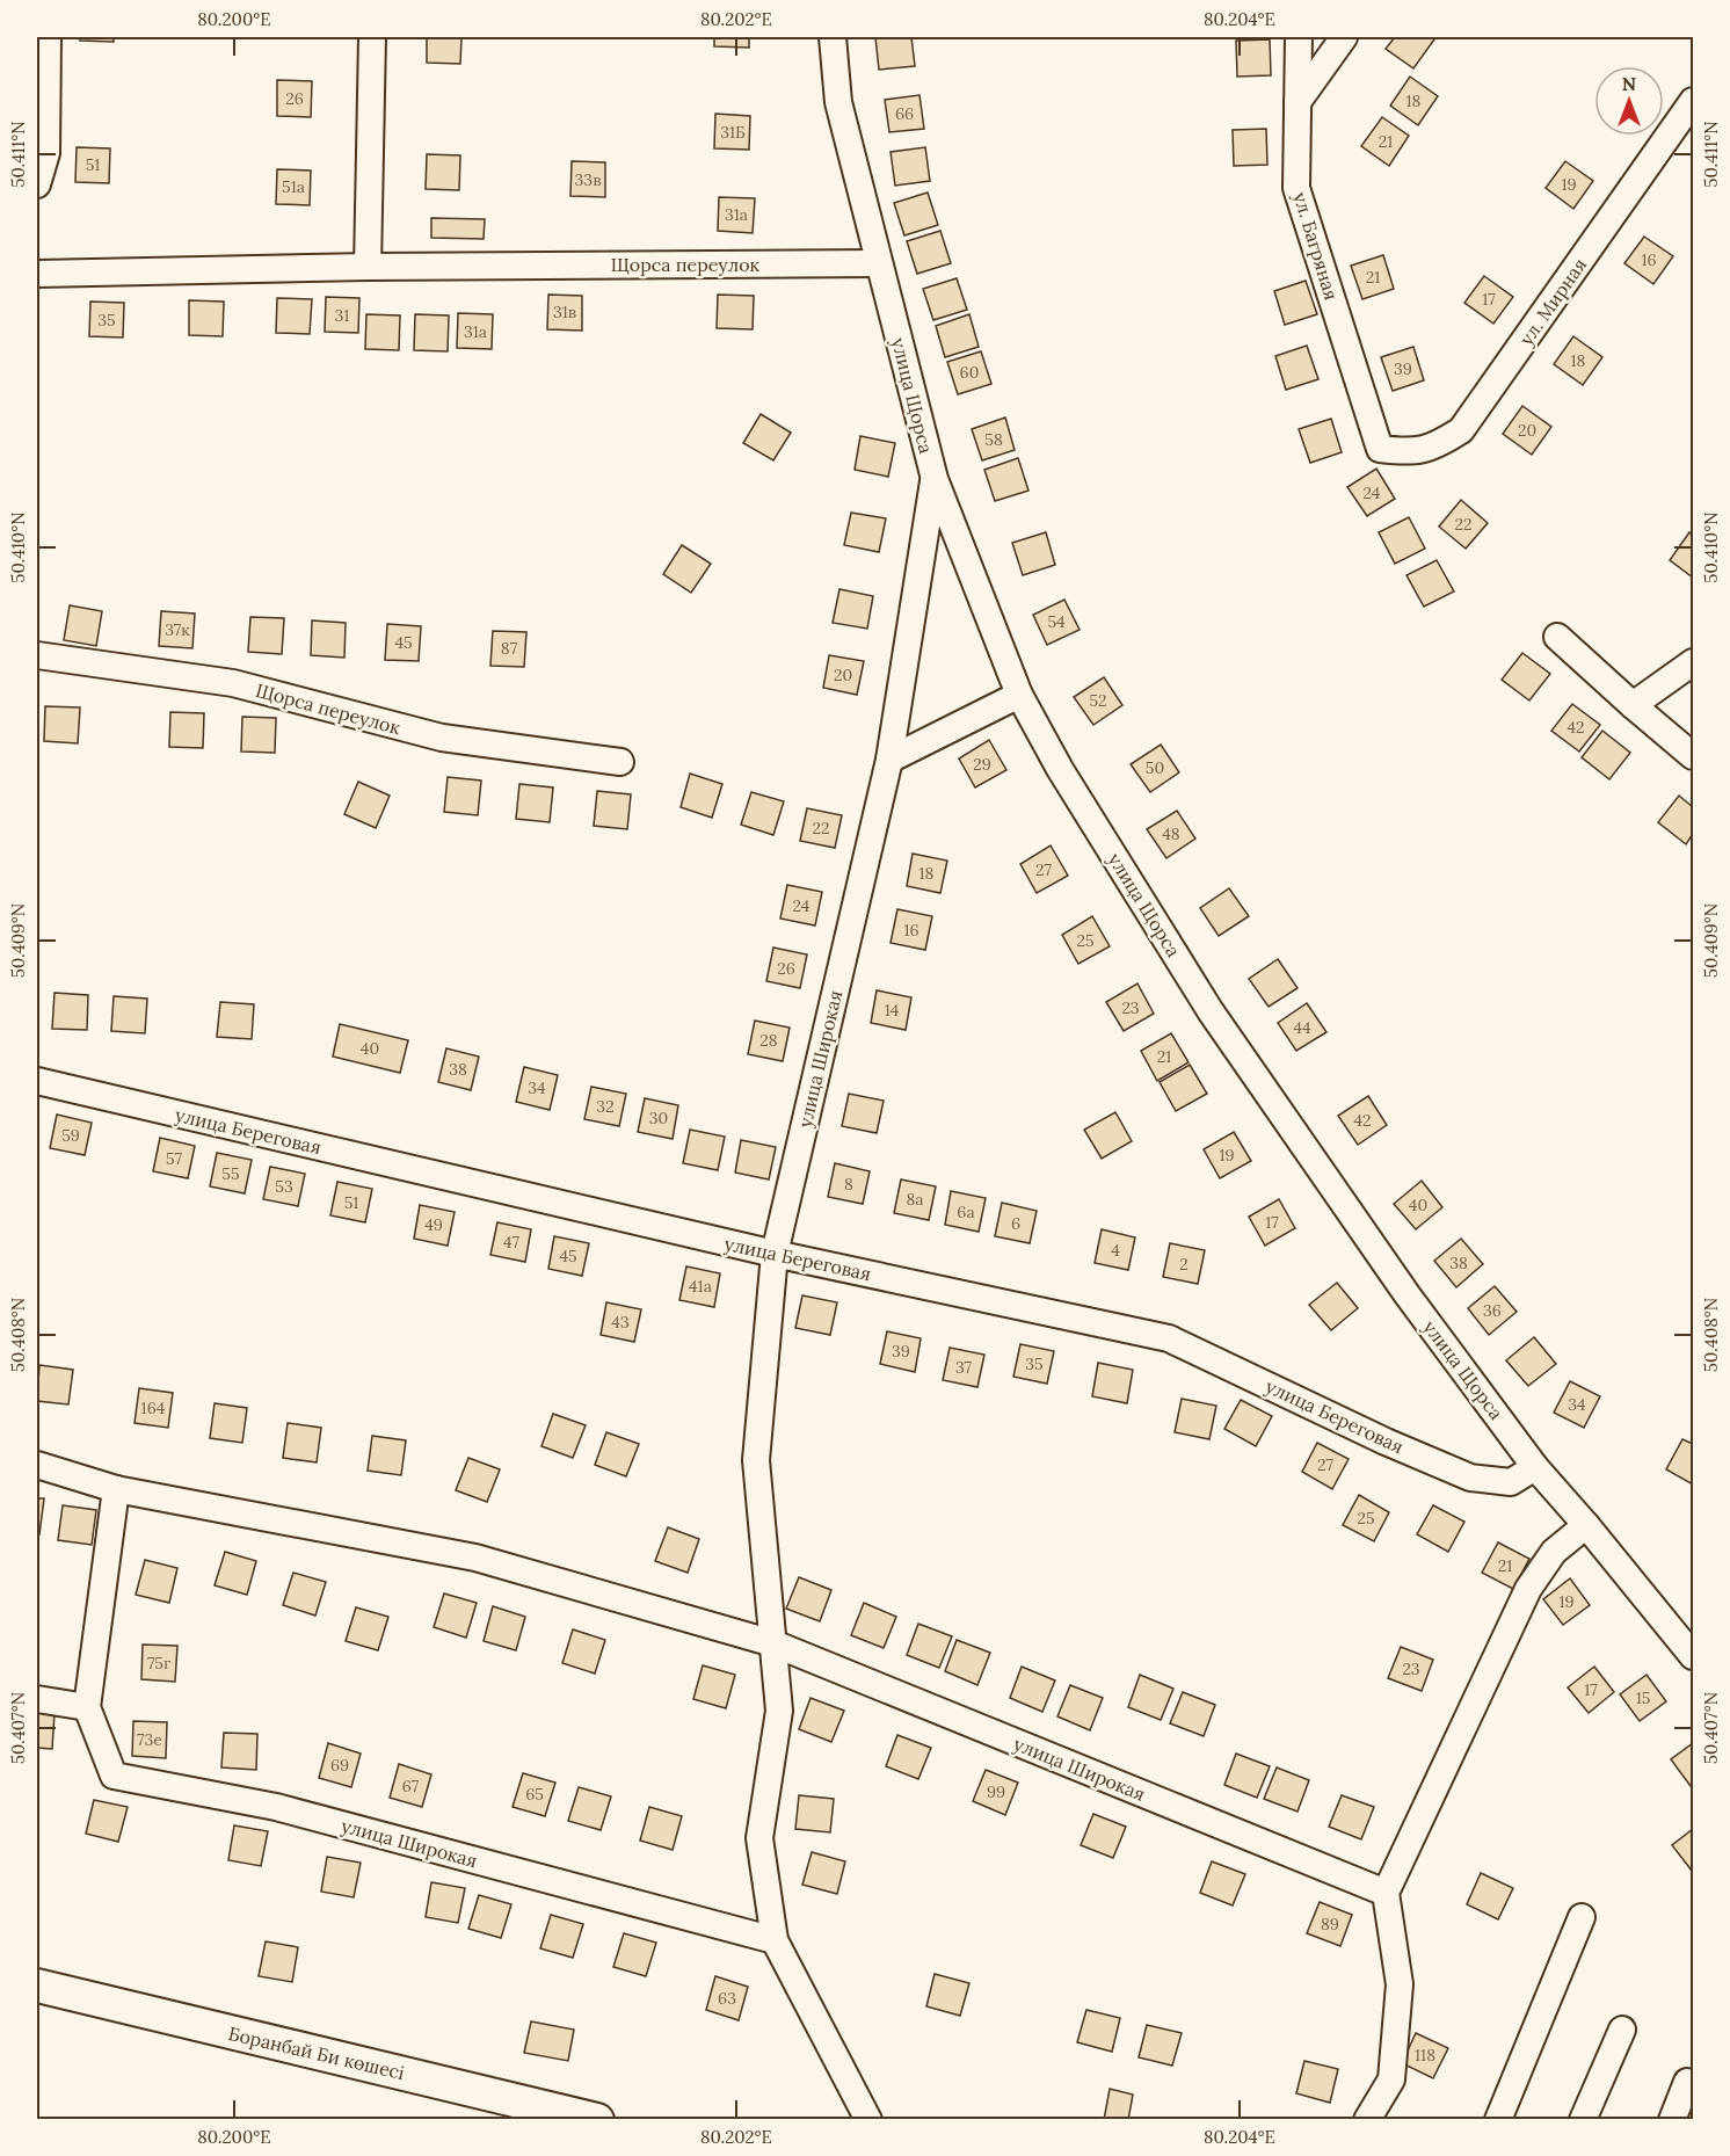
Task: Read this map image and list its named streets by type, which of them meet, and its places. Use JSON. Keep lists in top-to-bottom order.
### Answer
{
  "streets": {
    "main road": ["Боранбай Би көшесі"],
    "street": [
      "ул. Багряная",
      "Щорса переулок",
      "ул. Мирная",
      "улица Щорса",
      "улица Широкая",
      "улица Береговая"
    ]
  },
  "crossings": [
    ["ул. Багряная", "ул. Мирная"],
    ["Щорса переулок", "улица Щорса"],
    ["улица Щорса", "улица Широкая"],
    ["улица Щорса", "улица Береговая"],
    ["улица Широкая", "улица Береговая"]
  ],
  "house_numbers": [
    "26",
    "18",
    "66",
    "31Б",
    "21",
    "51",
    "33в",
    "19",
    "51а",
    "31а",
    "16",
    "21",
    "17",
    "31в",
    "31",
    "35",
    "31а",
    "18",
    "39",
    "60",
    "20",
    "58",
    "24",
    "22",
    "54",
    "37к",
    "45",
    "87",
    "20",
    "52",
    "42",
    "29",
    "50",
    "22",
    "48",
    "27",
    "18",
    "24",
    "16",
    "25",
    "26",
    "23",
    "14",
    "44",
    "28",
    "40",
    "21",
    "38",
    "34",
    "32",
    "30",
    "42",
    "59",
    "19",
    "57",
    "55",
    "8",
    "53",
    "8а",
    "51",
    "40",
    "6а",
    "17",
    "6",
    "49",
    "47",
    "4",
    "45",
    "38",
    "2",
    "41а",
    "36",
    "43",
    "39",
    "35",
    "37",
    "34",
    "164",
    "27",
    "25",
    "21",
    "19",
    "75г",
    "23",
    "17",
    "15",
    "73е",
    "69",
    "67",
    "99",
    "65",
    "89",
    "63",
    "118"
  ],
  "north": "top",
  "coordinates": [
    "80.200°E",
    "80.202°E",
    "80.204°E",
    "50.411°N",
    "50.410°N",
    "50.409°N",
    "50.408°N",
    "50.407°N"
  ]
}
